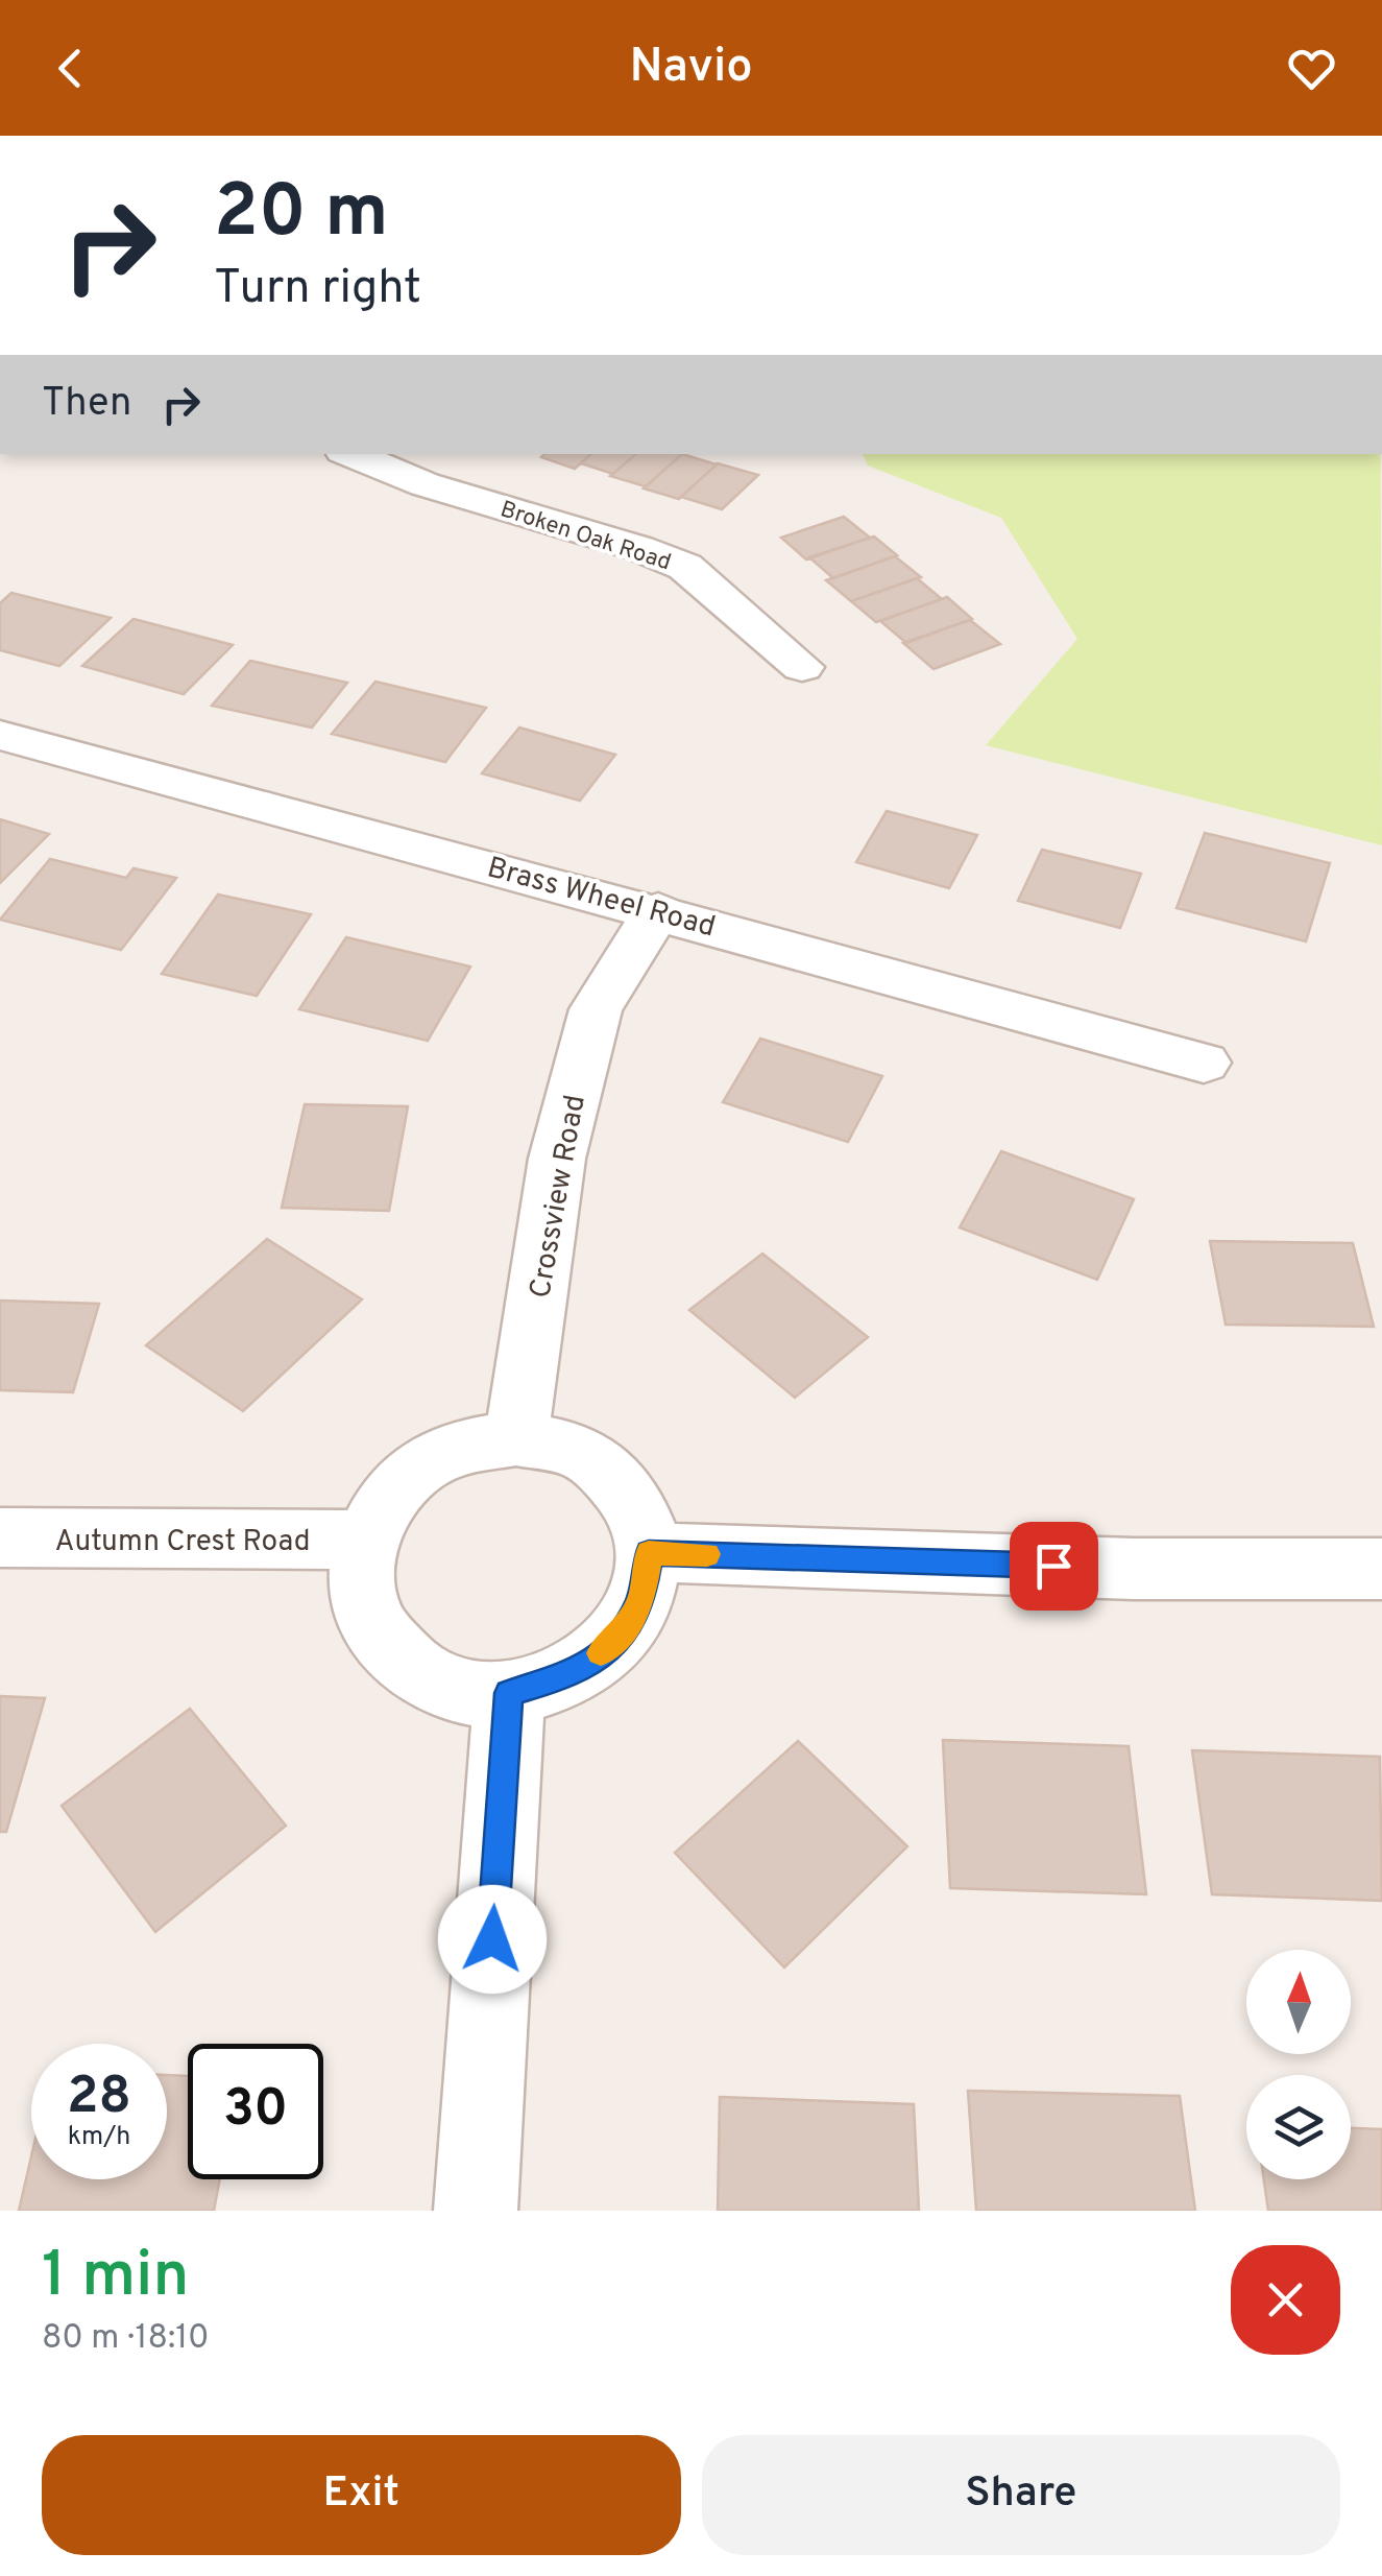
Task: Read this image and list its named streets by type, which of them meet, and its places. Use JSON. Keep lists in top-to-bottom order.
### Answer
{
  "streets": {
    "street": [
      "Broken Oak Road",
      "Brass Wheel Road",
      "Crossview Road",
      "Autumn Crest Road"
    ]
  },
  "crossings": [
    ["Brass Wheel Road", "Crossview Road"],
    ["Crossview Road", "Autumn Crest Road"]
  ],
  "north": "top",
  "page": {
    "header": "Navio",
    "turn": ["20 m", "Turn right"],
    "then": "Then",
    "speed": "28 km/h",
    "limit": "30",
    "heading": ["1 min", "80 m · 18:10"],
    "buttons": ["Exit", "Share"]
  }
}
